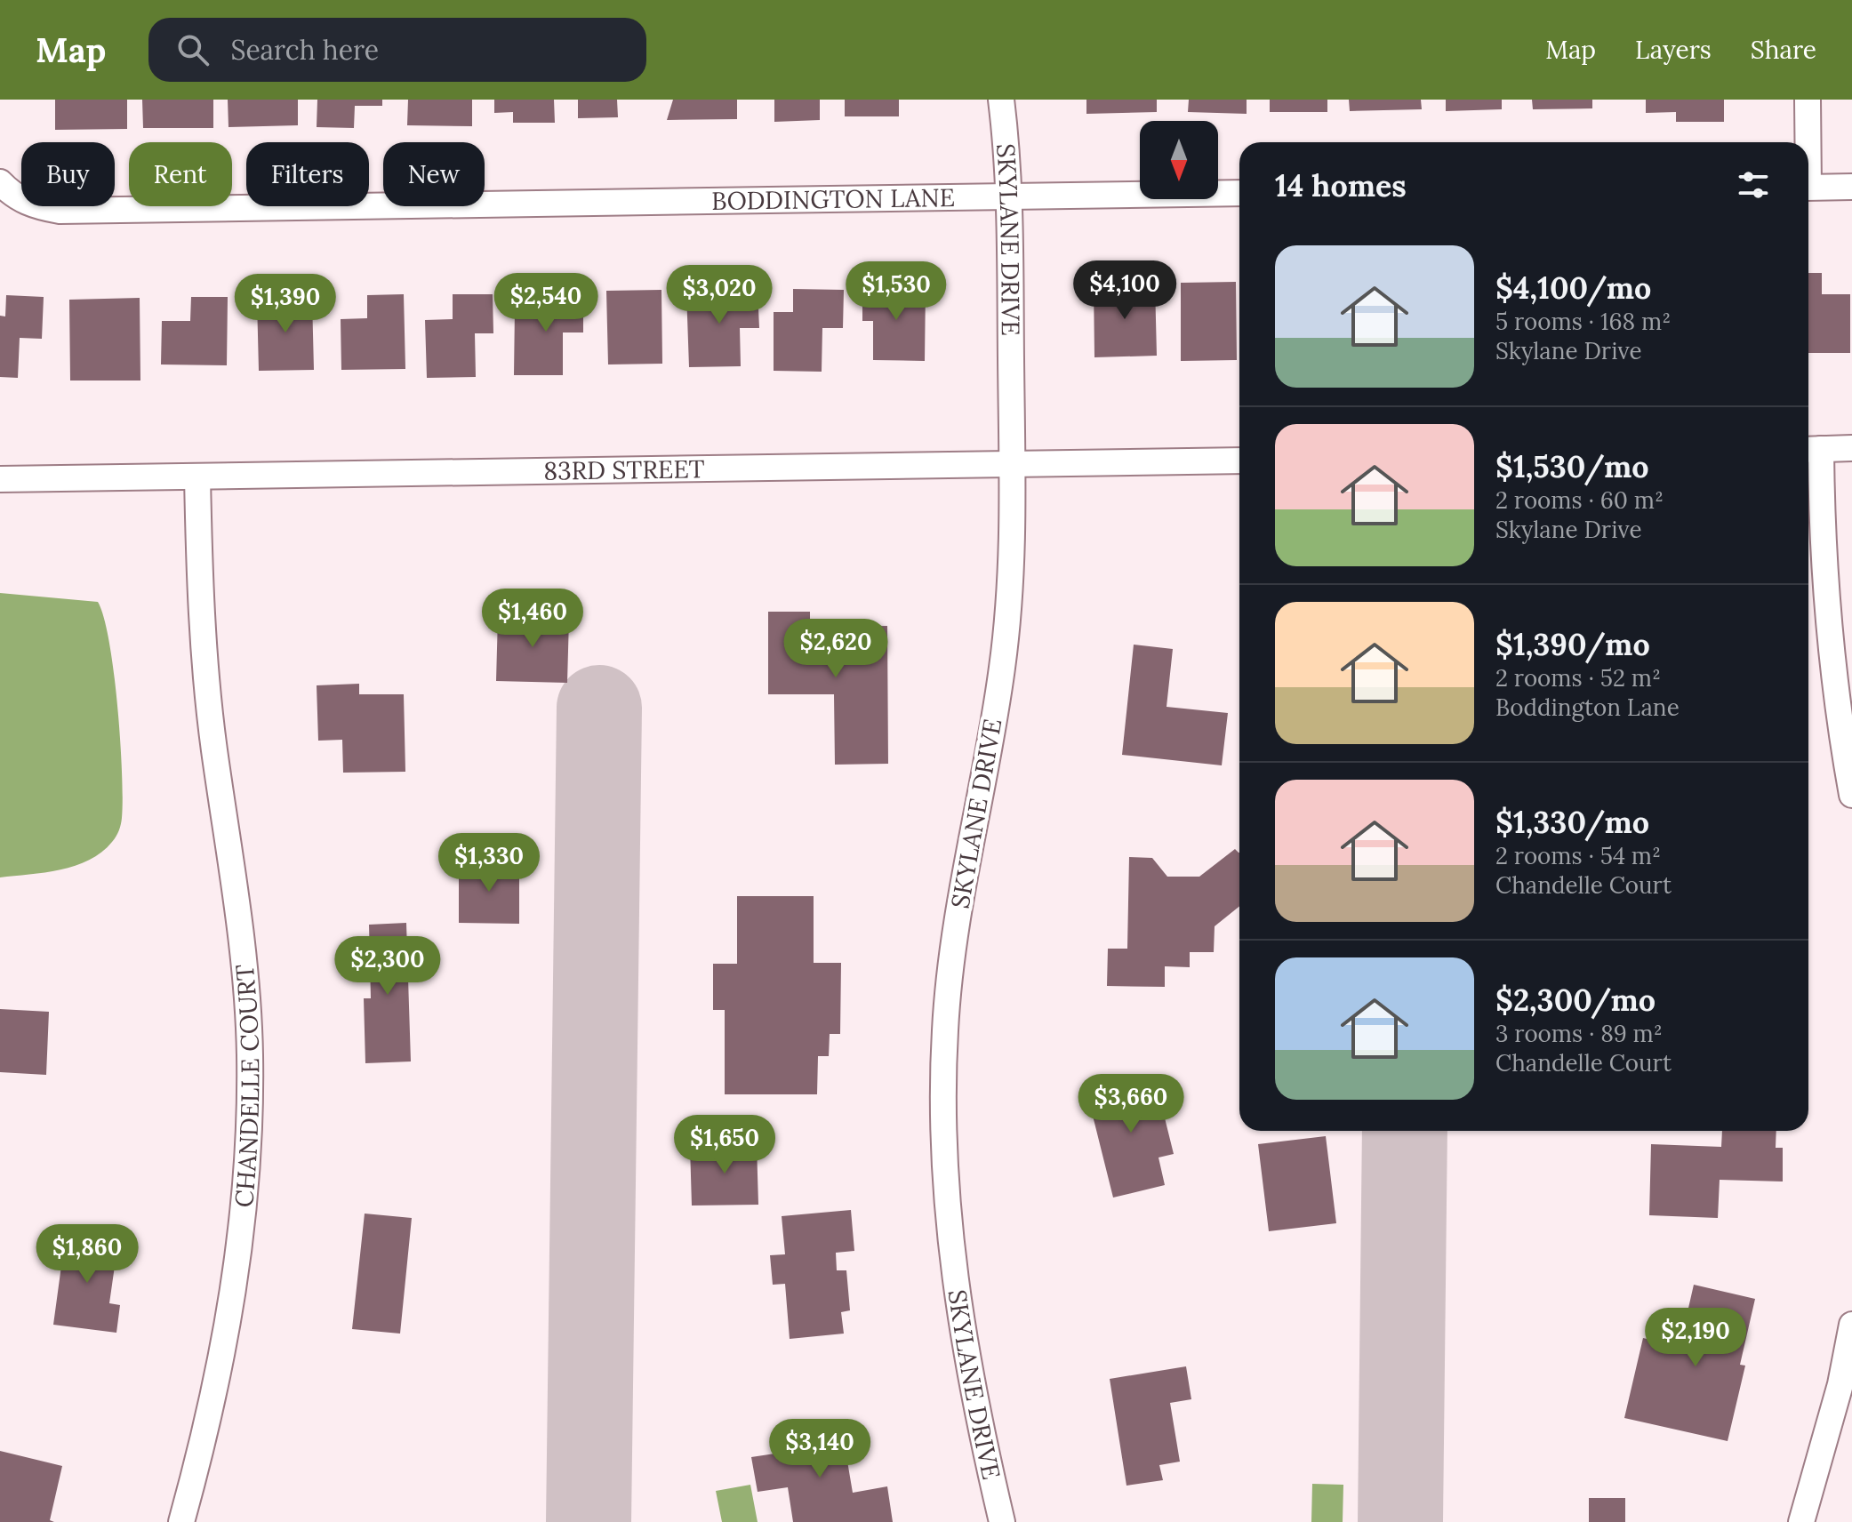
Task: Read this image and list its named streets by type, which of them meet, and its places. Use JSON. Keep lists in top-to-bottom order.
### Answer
{
  "streets": {
    "street": [
      "BODDINGTON LANE",
      "SKYLANE DRIVE",
      "83RD STREET",
      "CHANDELLE COURT"
    ]
  },
  "crossings": [
    ["BODDINGTON LANE", "SKYLANE DRIVE"],
    ["SKYLANE DRIVE", "83RD STREET"],
    ["83RD STREET", "CHANDELLE COURT"]
  ],
  "north": "bottom",
  "page": {
    "header": "Map",
    "search": "Search here",
    "nav": ["Map", "Layers", "Share"],
    "chip": [
      "Buy",
      "Rent",
      "Filters",
      "New"
    ],
    "heading": "14 homes",
    "list": [
      {
        "name": "$4,100/mo",
        "note": "5 rooms · 168 m² · Skylane Drive"
      },
      {
        "name": "$1,530/mo",
        "note": "2 rooms · 60 m² · Skylane Drive"
      },
      {
        "name": "$1,390/mo",
        "note": "2 rooms · 52 m² · Boddington Lane"
      },
      {
        "name": "$1,330/mo",
        "note": "2 rooms · 54 m² · Chandelle Court"
      },
      {
        "name": "$2,300/mo",
        "note": "3 rooms · 89 m² · Chandelle Court"
      }
    ],
    "price": [
      "$4,100",
      "$1,530",
      "$3,020",
      "$2,540",
      "$1,390",
      "$1,460",
      "$2,620",
      "$1,330",
      "$2,300",
      "$3,660",
      "$1,650",
      "$1,860",
      "$2,190",
      "$3,140"
    ]
  }
}
